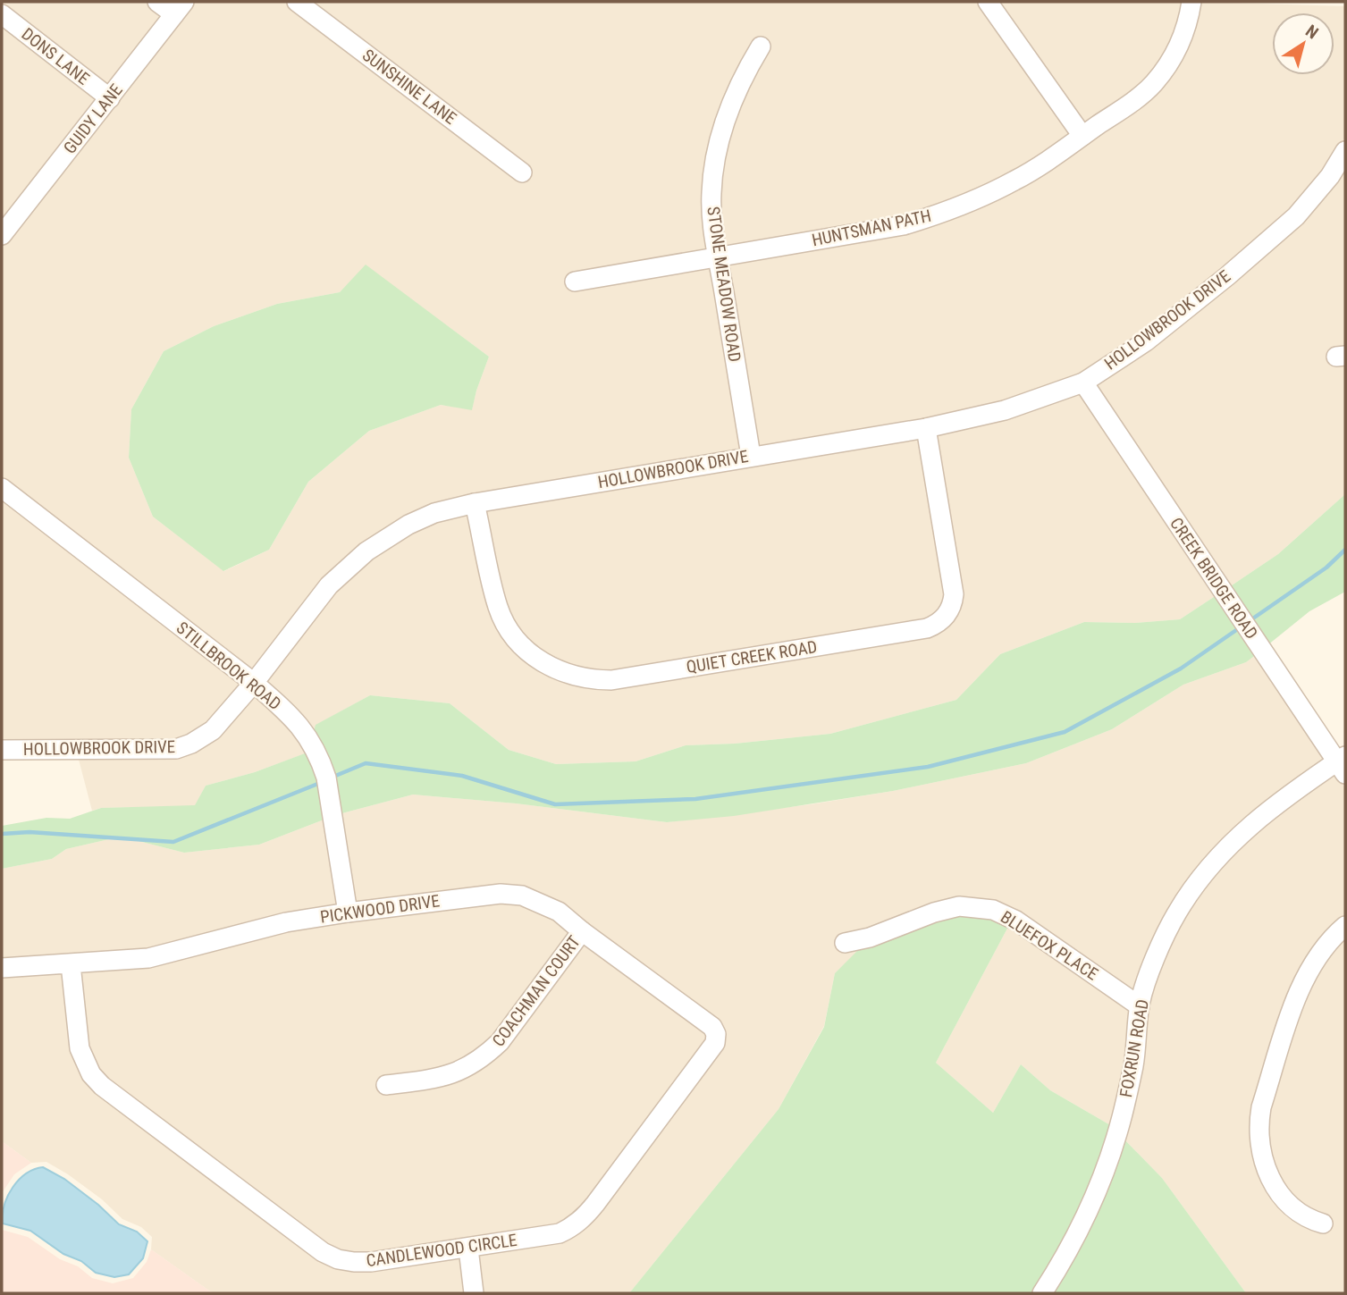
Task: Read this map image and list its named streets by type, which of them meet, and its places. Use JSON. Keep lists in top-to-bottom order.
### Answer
{
  "streets": {
    "street": [
      "DONS LANE",
      "SUNSHINE LANE",
      "GUIDY LANE",
      "HUNTSMAN PATH",
      "STONE MEADOW ROAD",
      "HOLLOWBROOK DRIVE",
      "CREEK BRIDGE ROAD",
      "QUIET CREEK ROAD",
      "STILLBROOK ROAD",
      "PICKWOOD DRIVE",
      "BLUEFOX PLACE",
      "COACHMAN COURT",
      "FOXRUN ROAD",
      "CANDLEWOOD CIRCLE"
    ]
  },
  "crossings": [
    ["DONS LANE", "GUIDY LANE"],
    ["HUNTSMAN PATH", "STONE MEADOW ROAD"],
    ["STONE MEADOW ROAD", "HOLLOWBROOK DRIVE"],
    ["HOLLOWBROOK DRIVE", "CREEK BRIDGE ROAD"],
    ["HOLLOWBROOK DRIVE", "QUIET CREEK ROAD"],
    ["HOLLOWBROOK DRIVE", "STILLBROOK ROAD"],
    ["CREEK BRIDGE ROAD", "FOXRUN ROAD"],
    ["STILLBROOK ROAD", "PICKWOOD DRIVE"],
    ["PICKWOOD DRIVE", "COACHMAN COURT"],
    ["PICKWOOD DRIVE", "CANDLEWOOD CIRCLE"],
    ["BLUEFOX PLACE", "FOXRUN ROAD"]
  ],
  "north": "top right"
}
